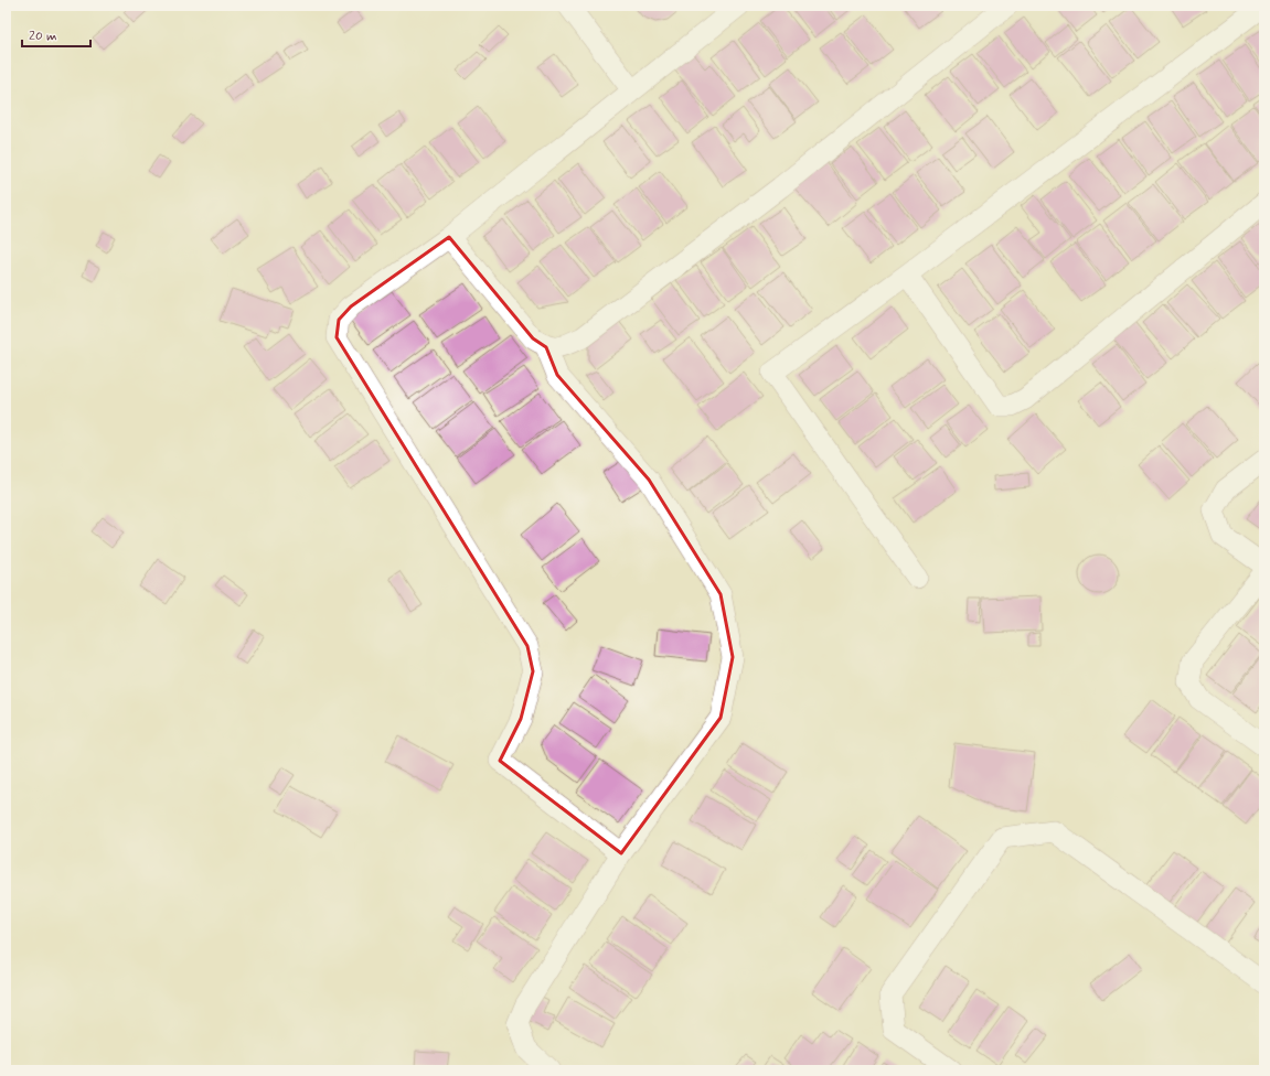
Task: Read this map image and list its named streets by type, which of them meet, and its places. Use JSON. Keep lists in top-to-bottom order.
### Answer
{
  "scale_bar": "20 m"
}
